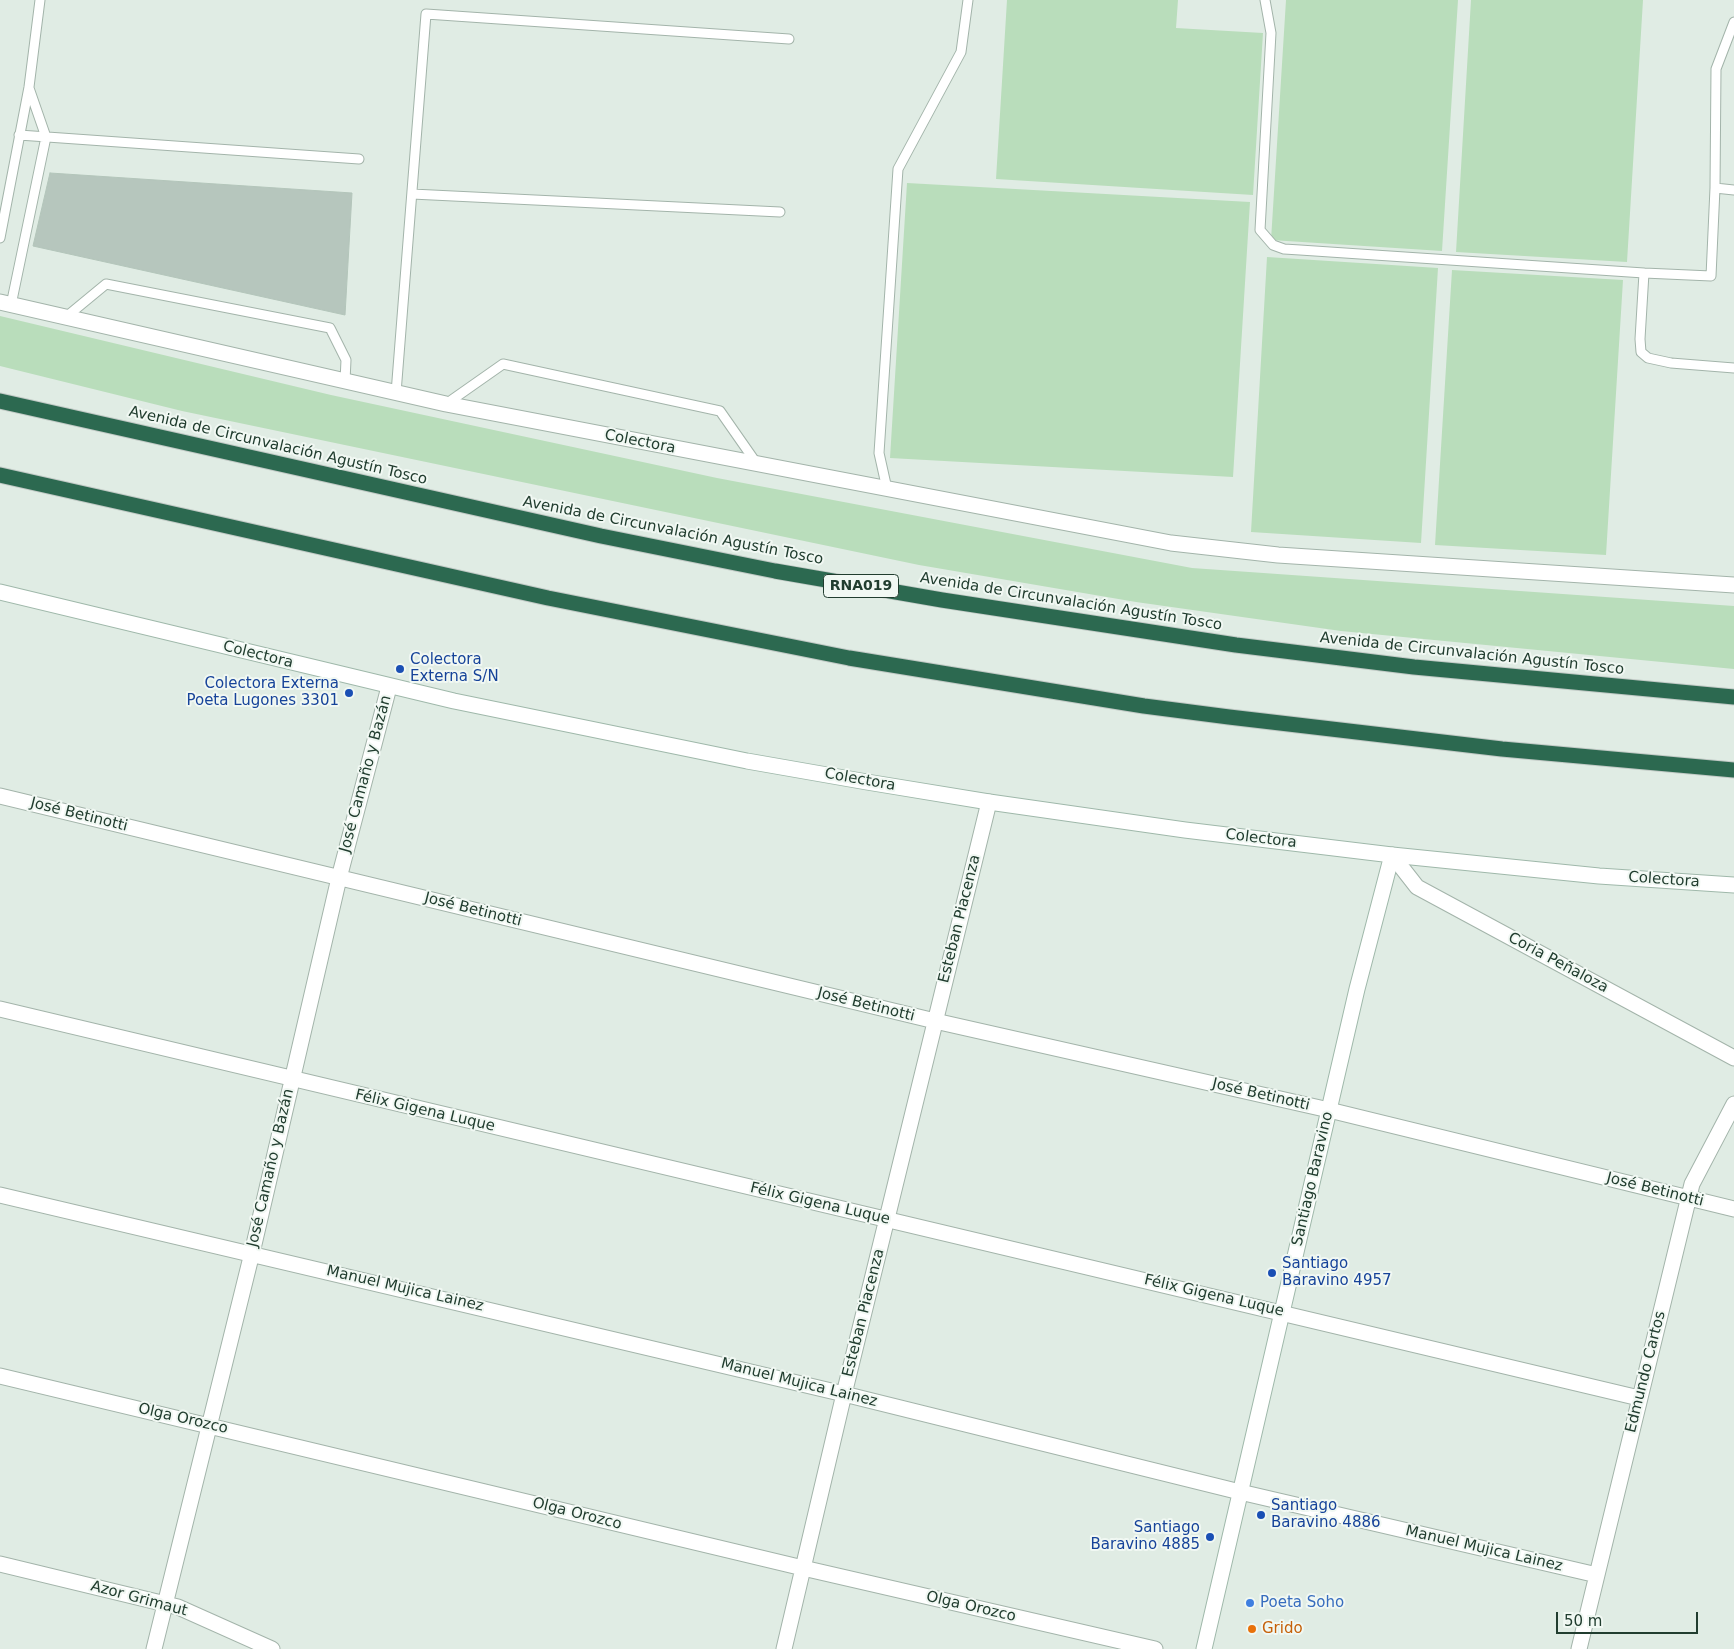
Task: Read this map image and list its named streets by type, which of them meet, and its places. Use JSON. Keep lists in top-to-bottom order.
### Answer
{
  "streets": {
    "highway": ["Avenida de Circunvalación Agustín Tosco", "RNA019"],
    "street": [
      "Colectora",
      "José Camaño y Bazán",
      "José Betinotti",
      "Esteban Piacenza",
      "Coria Peñaloza",
      "Félix Gigena Luque",
      "Santiago Baravino",
      "Manuel Mujica Lainez",
      "Edmundo Cartos",
      "Olga Orozco",
      "Azor Grimaut"
    ]
  },
  "crossings": [
    ["Colectora", "José Camaño y Bazán"],
    ["Colectora", "Esteban Piacenza"],
    ["Colectora", "Coria Peñaloza"],
    ["Colectora", "Santiago Baravino"],
    ["José Camaño y Bazán", "José Betinotti"],
    ["José Camaño y Bazán", "Félix Gigena Luque"],
    ["José Camaño y Bazán", "Manuel Mujica Lainez"],
    ["José Camaño y Bazán", "Olga Orozco"],
    ["José Camaño y Bazán", "Azor Grimaut"],
    ["José Betinotti", "Esteban Piacenza"],
    ["José Betinotti", "Santiago Baravino"],
    ["José Betinotti", "Edmundo Cartos"],
    ["Esteban Piacenza", "Félix Gigena Luque"],
    ["Esteban Piacenza", "Manuel Mujica Lainez"],
    ["Esteban Piacenza", "Olga Orozco"],
    ["Coria Peñaloza", "Santiago Baravino"],
    ["Félix Gigena Luque", "Santiago Baravino"],
    ["Félix Gigena Luque", "Edmundo Cartos"],
    ["Santiago Baravino", "Manuel Mujica Lainez"],
    ["Manuel Mujica Lainez", "Edmundo Cartos"]
  ],
  "places": [
    "Colectora Externa S/N",
    "Colectora Externa Poeta Lugones 3301",
    "Santiago Baravino 4957",
    "Santiago Baravino 4886",
    "Santiago Baravino 4885",
    "Poeta Soho",
    "Grido"
  ],
  "scale_bar": "50 m"
}
